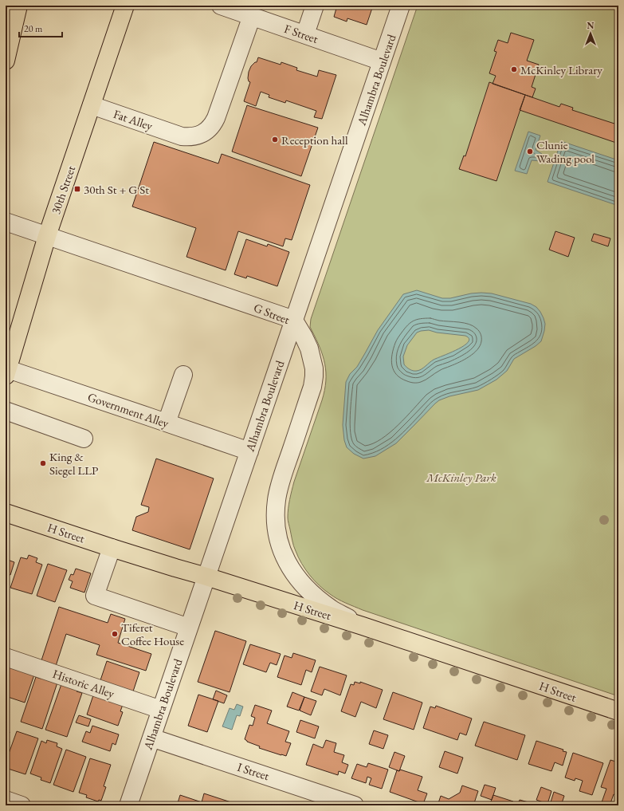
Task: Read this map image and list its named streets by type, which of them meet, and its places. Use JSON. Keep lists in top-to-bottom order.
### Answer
{
  "streets": {
    "main road": ["30th Street", "H Street"],
    "street": [
      "F Street",
      "Alhambra Boulevard",
      "Fat Alley",
      "G Street",
      "Government Alley",
      "Historic Alley",
      "I Street"
    ]
  },
  "crossings": [
    ["F Street", "Alhambra Boulevard"],
    ["F Street", "Fat Alley"],
    ["Alhambra Boulevard", "G Street"],
    ["Alhambra Boulevard", "Government Alley"],
    ["Alhambra Boulevard", "H Street"],
    ["Alhambra Boulevard", "Historic Alley"],
    ["Alhambra Boulevard", "I Street"],
    ["Fat Alley", "30th Street"],
    ["30th Street", "G Street"],
    ["30th Street", "Government Alley"],
    ["G Street", "H Street"]
  ],
  "parks": ["McKinley Park"],
  "places": {
    "other": [
      "McKinley Library",
      "Reception hall",
      "Clunie Wading pool",
      "King & Siegel LLP",
      "Tiferet Coffee House"
    ],
    "transit": ["30th St + G St"]
  },
  "scale_bar": "20 m",
  "north": "top"
}
